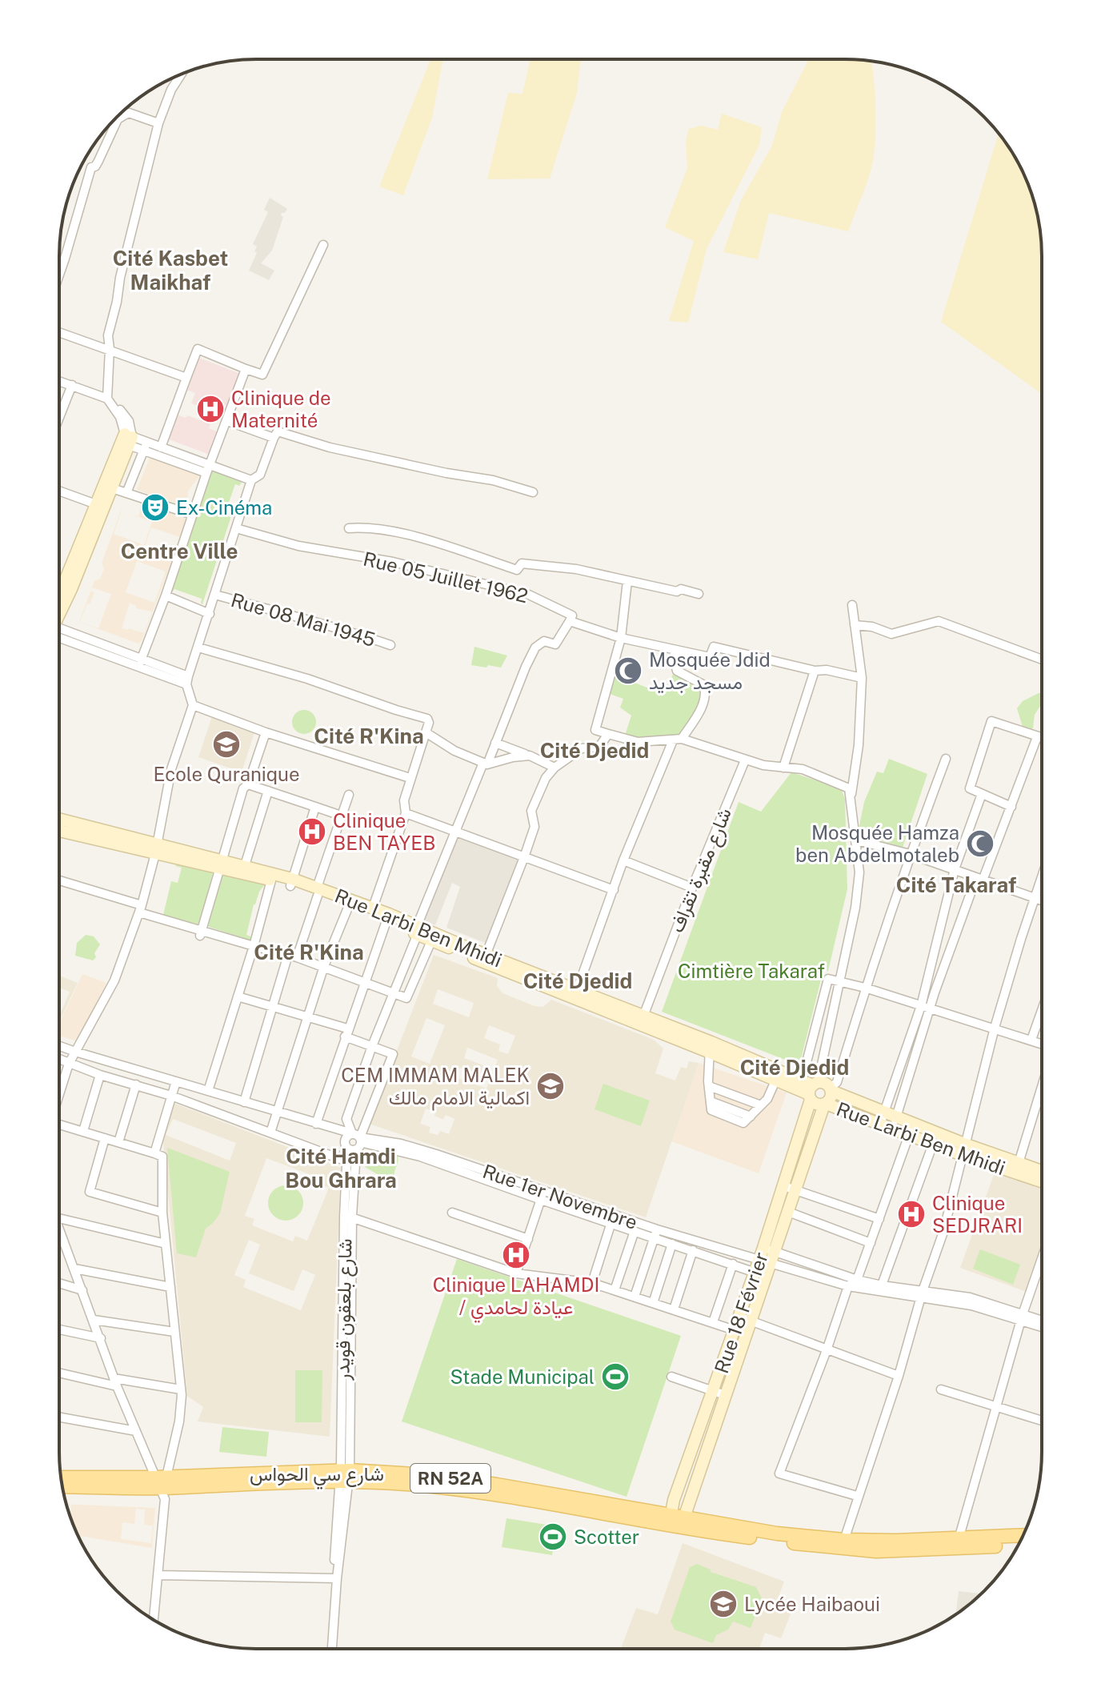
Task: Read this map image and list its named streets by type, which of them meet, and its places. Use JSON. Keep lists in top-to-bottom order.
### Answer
{
  "streets": {
    "main road": ["شارع سي الحواس", "RN 52A"],
    "street": [
      "Rue 05 Juillet 1962",
      "Rue 08 Mai 1945",
      "شارع مقبرة تقراف",
      "Rue Larbi Ben Mhidi",
      "Rue 1er Novembre",
      "شارع بلعقون قويدر",
      "Rue 18 Février"
    ]
  },
  "crossings": [
    ["Rue 05 Juillet 1962", "شارع بلعقون قويدر"],
    ["شارع مقبرة تقراف", "Rue Larbi Ben Mhidi"],
    ["Rue Larbi Ben Mhidi", "شارع بلعقون قويدر"],
    ["Rue Larbi Ben Mhidi", "Rue 18 Février"],
    ["Rue 1er Novembre", "شارع بلعقون قويدر"],
    ["Rue 1er Novembre", "Rue 18 Février"],
    ["شارع بلعقون قويدر", "شارع سي الحواس"],
    ["Rue 18 Février", "شارع سي الحواس"],
    ["شارع سي الحواس", "RN 52A"]
  ],
  "districts": [
    "Cité Kasbet Maikhaf",
    "Centre Ville",
    "Cité R'Kina",
    "Cité Djedid",
    "Cité Takaraf",
    "Cité R'Kina",
    "Cité Djedid",
    "Cité Djedid",
    "Cité Hamdi Bou Ghrara"
  ],
  "parks": ["Cimtière Takaraf"],
  "places": {
    "hospital": [
      "Clinique de Maternité",
      "Clinique BEN TAYEB",
      "Clinique SEDJRARI",
      "Clinique LAHAMDI / عيادة لحامدي"
    ],
    "theatre": ["Ex-Cinéma"],
    "mosque": ["Mosquée Jdid مسجد جديد", "Mosquée Hamza ben Abdelmotaleb"],
    "school or university": ["Ecole Quranique", "CEM IMMAM MALEK اكمالية الامام مالك", "Lycée Haibaoui"],
    "sports": ["Stade Municipal", "Scotter"]
  }
}
